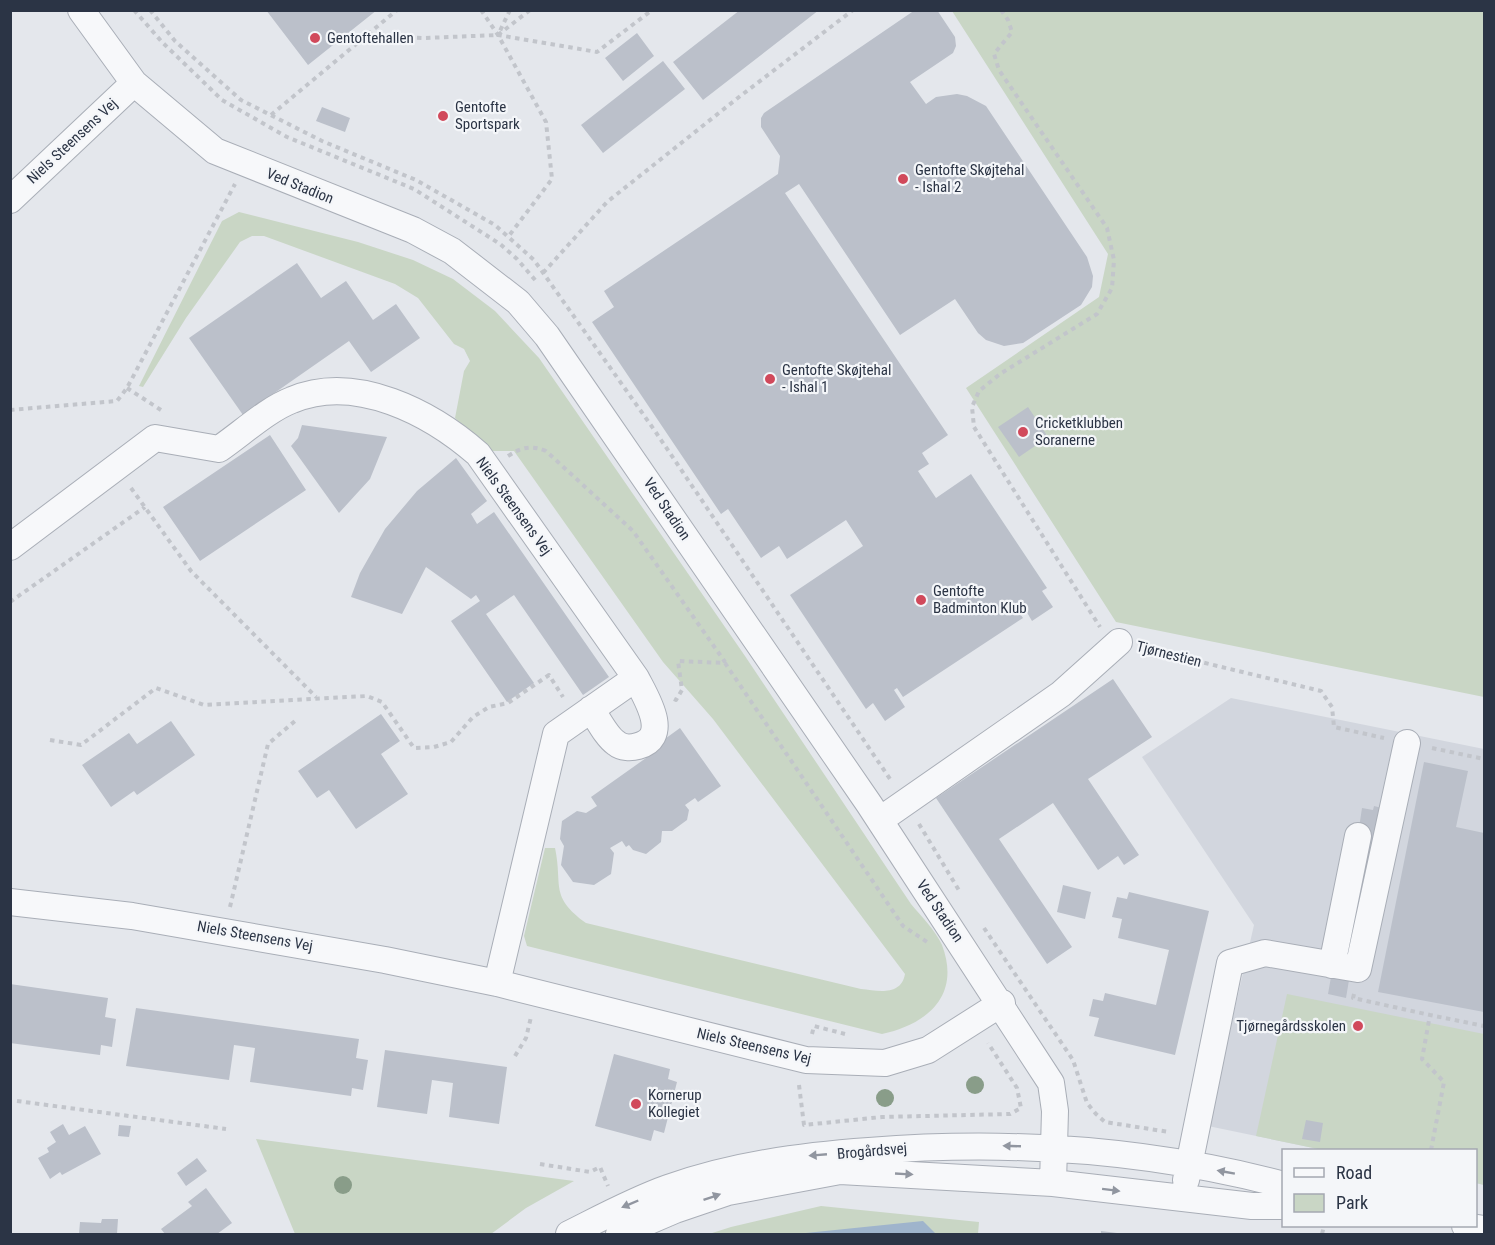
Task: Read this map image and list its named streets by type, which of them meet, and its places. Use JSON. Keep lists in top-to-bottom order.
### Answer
{
  "streets": {
    "street": [
      "Niels Steensens Vej",
      "Ved Stadion",
      "Tjørnestien",
      "Brogårdsvej"
    ]
  },
  "crossings": [
    ["Niels Steensens Vej", "Ved Stadion"],
    ["Ved Stadion", "Tjørnestien"],
    ["Ved Stadion", "Brogårdsvej"]
  ],
  "places": [
    "Gentoftehallen",
    "Gentofte Sportspark",
    "Gentofte Skøjtehal - Ishal 2",
    "Gentofte Skøjtehal - Ishal 1",
    "Cricketklubben Soranerne",
    "Gentofte Badminton Klub",
    "Tjørnegårdsskolen",
    "Kornerup Kollegiet"
  ],
  "legend": ["Road", "Park"]
}
